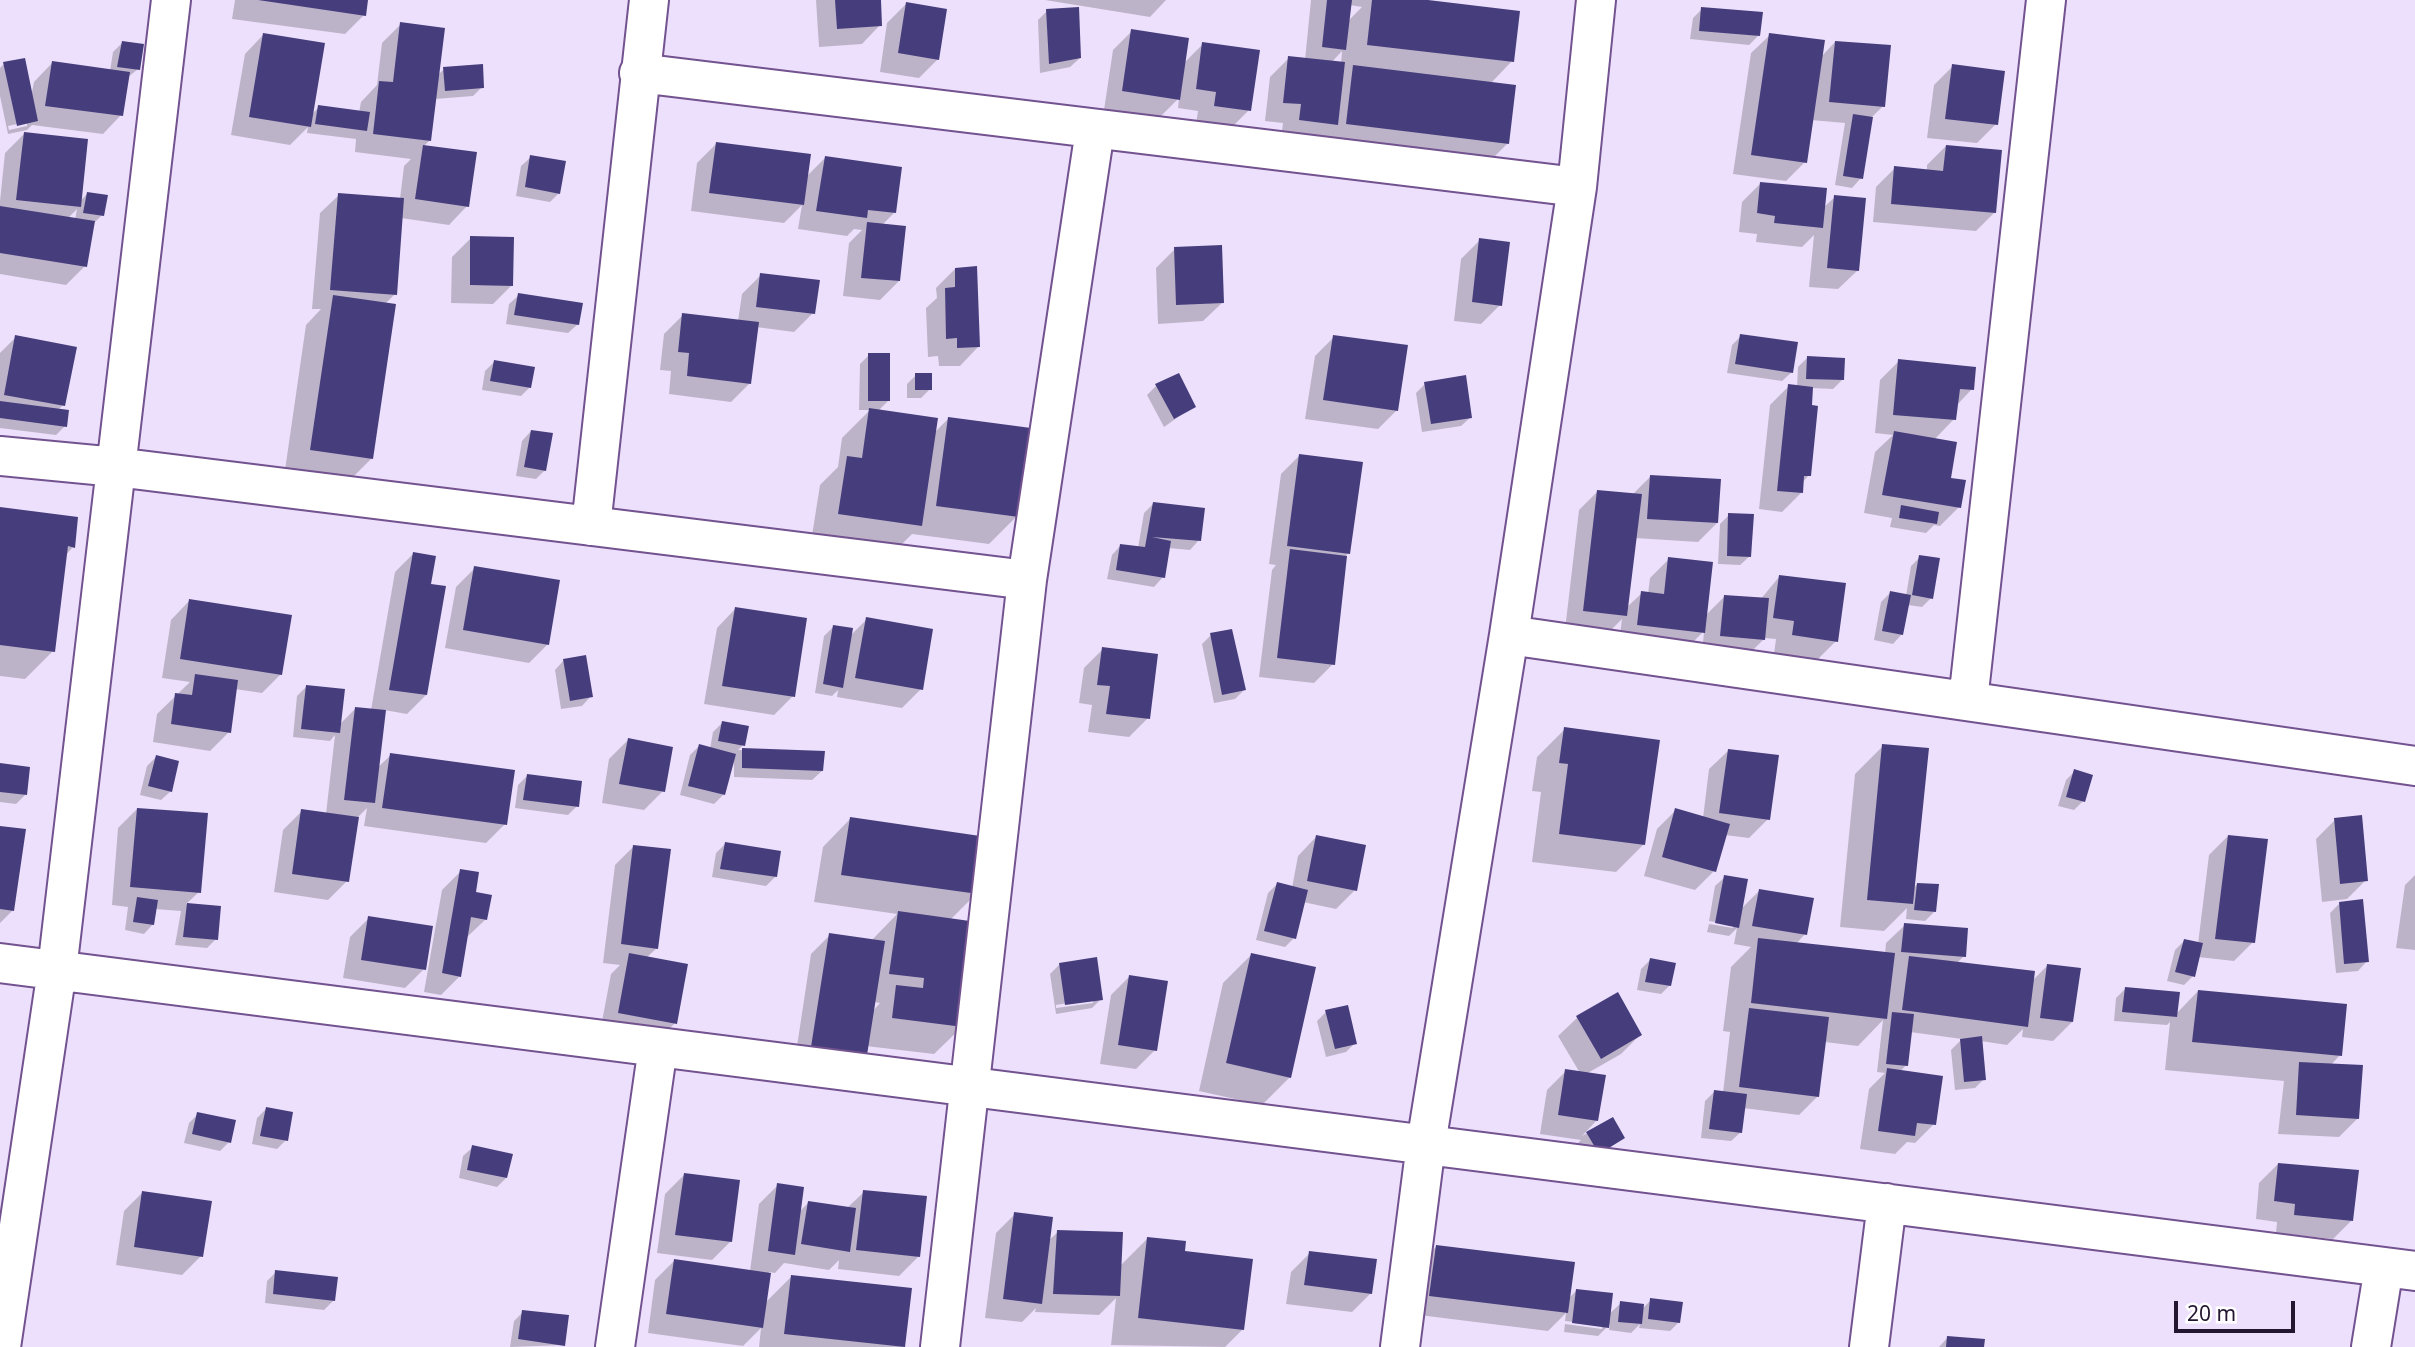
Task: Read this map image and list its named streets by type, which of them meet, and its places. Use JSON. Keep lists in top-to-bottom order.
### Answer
{
  "scale_bar": "20 m"
}
